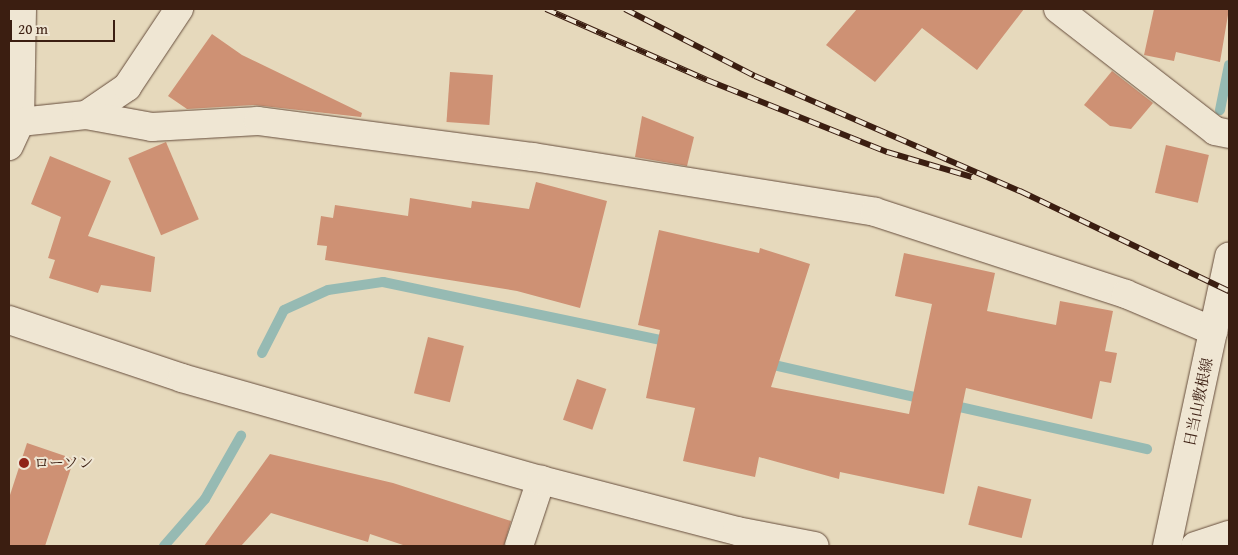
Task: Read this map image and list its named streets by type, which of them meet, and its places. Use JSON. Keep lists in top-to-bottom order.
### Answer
{
  "streets": {
    "street": ["日当山敷根線"]
  },
  "places": ["ローソン"],
  "scale_bar": "20 m"
}
